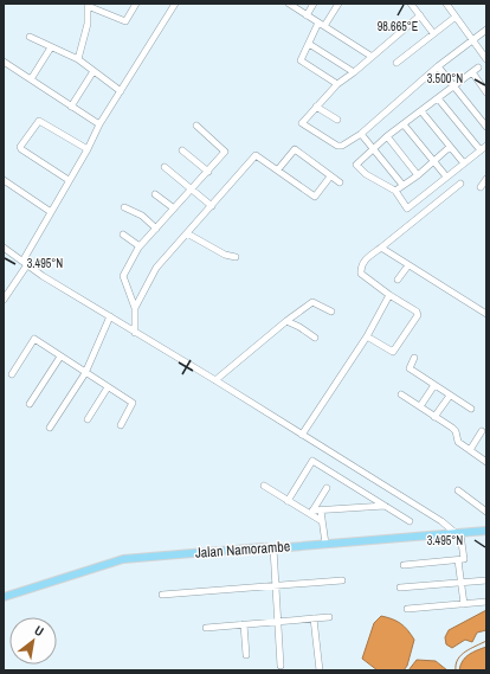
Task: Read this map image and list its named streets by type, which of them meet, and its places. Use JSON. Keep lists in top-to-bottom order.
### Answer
{
  "streets": {
    "main road": ["Jalan Namorambe"]
  },
  "north": "top right",
  "coordinates": ["98.665°E", "3.500°N", "3.495°N"]
}
